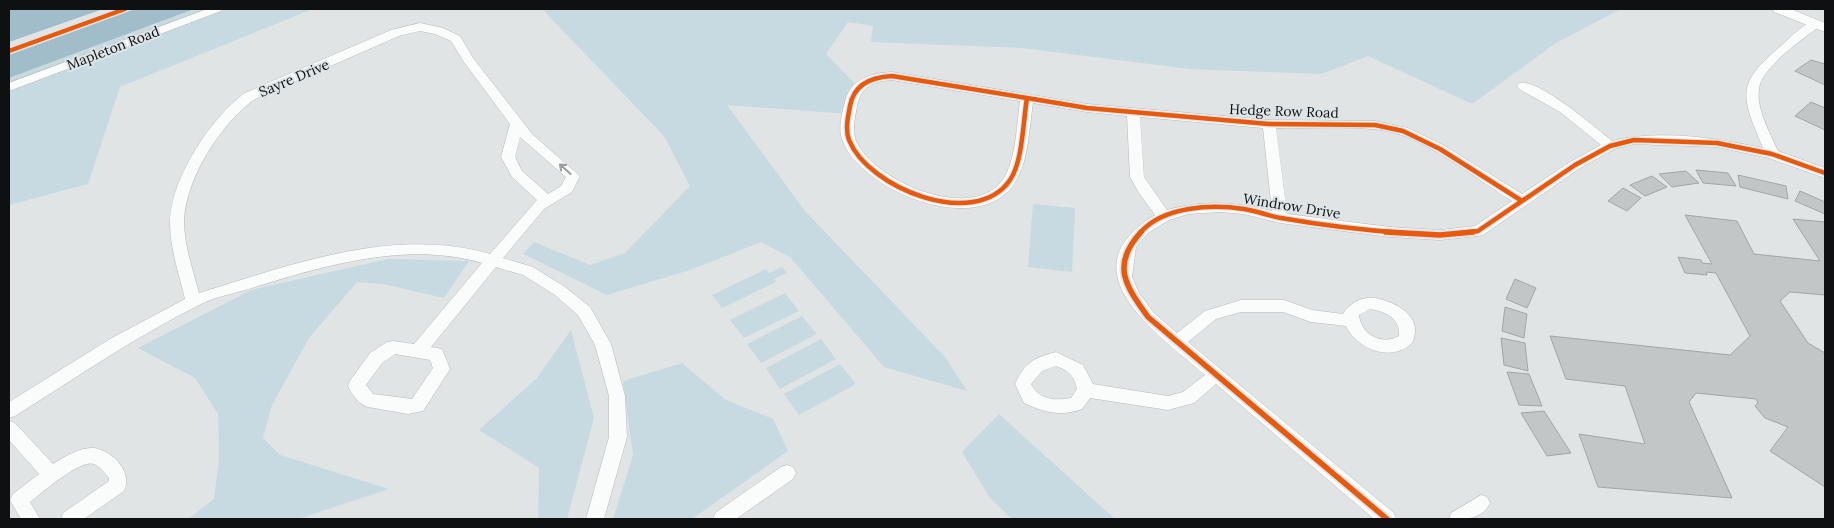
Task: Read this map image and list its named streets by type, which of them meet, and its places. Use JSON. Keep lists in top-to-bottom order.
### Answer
{
  "streets": {
    "street": [
      "Mapleton Road",
      "Sayre Drive",
      "Hedge Row Road",
      "Windrow Drive"
    ]
  },
  "crossings": [
    ["Hedge Row Road", "Windrow Drive"]
  ]
}
